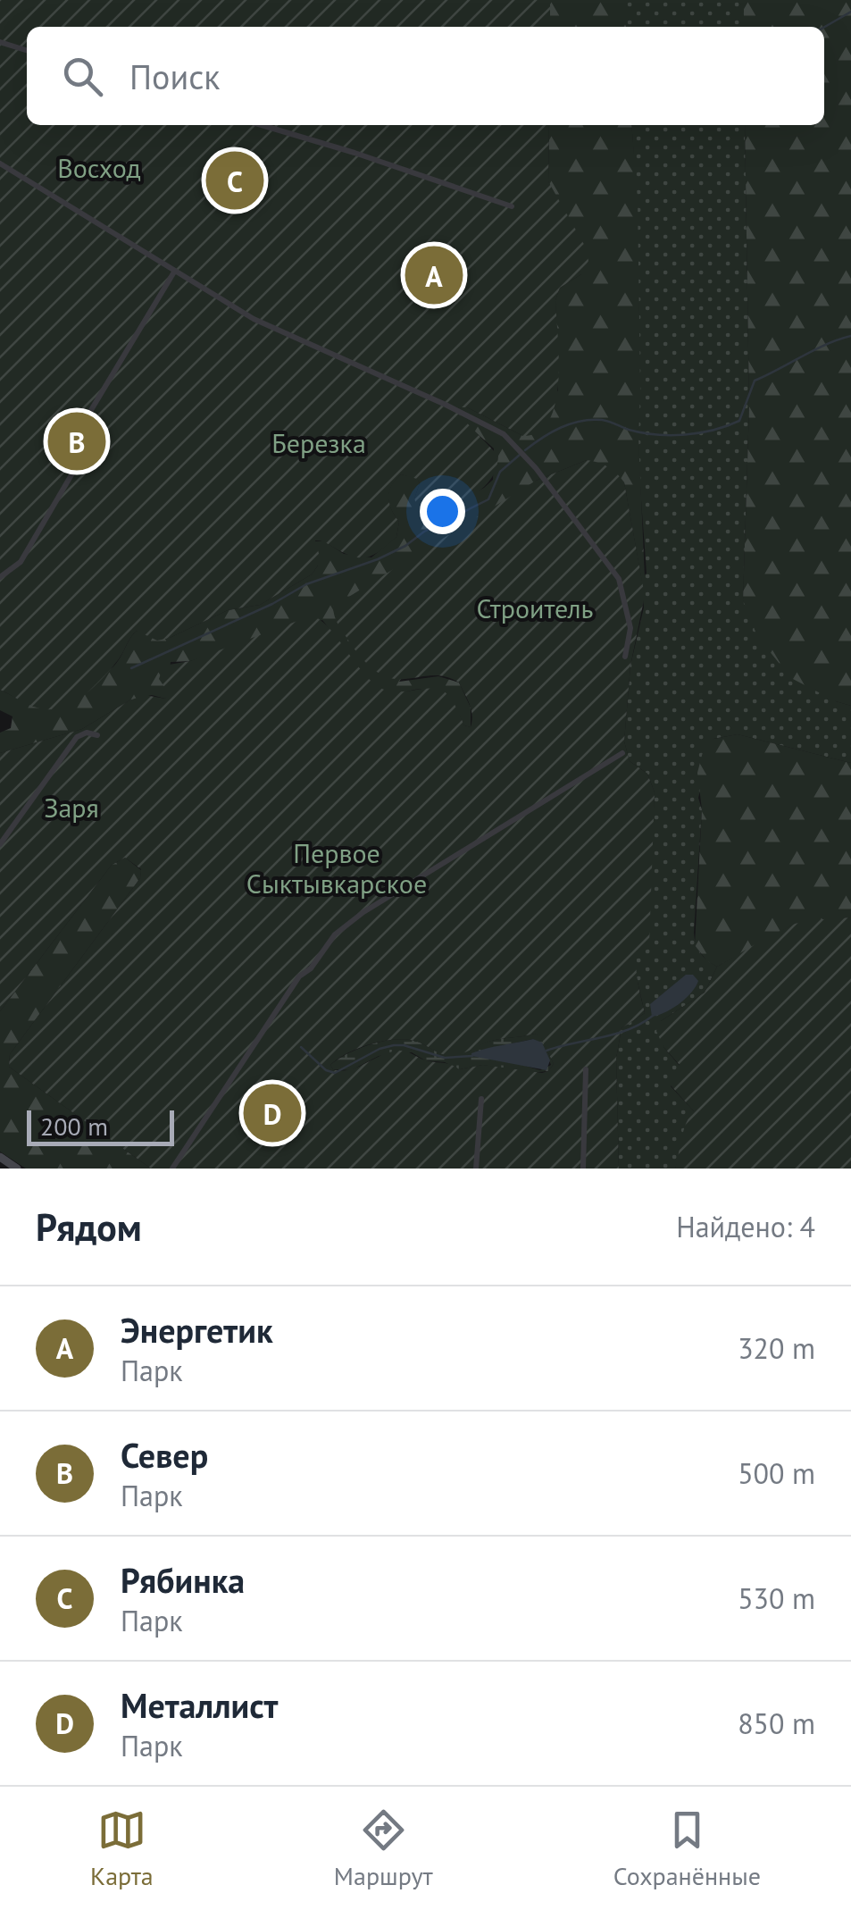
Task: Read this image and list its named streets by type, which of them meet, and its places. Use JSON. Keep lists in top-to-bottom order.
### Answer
{
  "parks": [
    "Восход",
    "Березка",
    "Строитель",
    "Заря",
    "Первое Сыктывкарское"
  ],
  "scale_bar": "200 m",
  "page": {
    "search": "Поиск",
    "pins": [
      "C",
      "A",
      "B",
      "D"
    ],
    "scale": "200 m",
    "heading": ["Рядом", "Найдено: 4"],
    "list": [
      {
        "mark": "A",
        "name": "Энергетик",
        "note": "Парк",
        "value": "320 m"
      },
      {
        "mark": "B",
        "name": "Север",
        "note": "Парк",
        "value": "500 m"
      },
      {
        "mark": "C",
        "name": "Рябинка",
        "note": "Парк",
        "value": "530 m"
      },
      {
        "mark": "D",
        "name": "Металлист",
        "note": "Парк",
        "value": "850 m"
      }
    ],
    "nav": ["Карта", "Маршрут", "Сохранённые"]
  }
}
